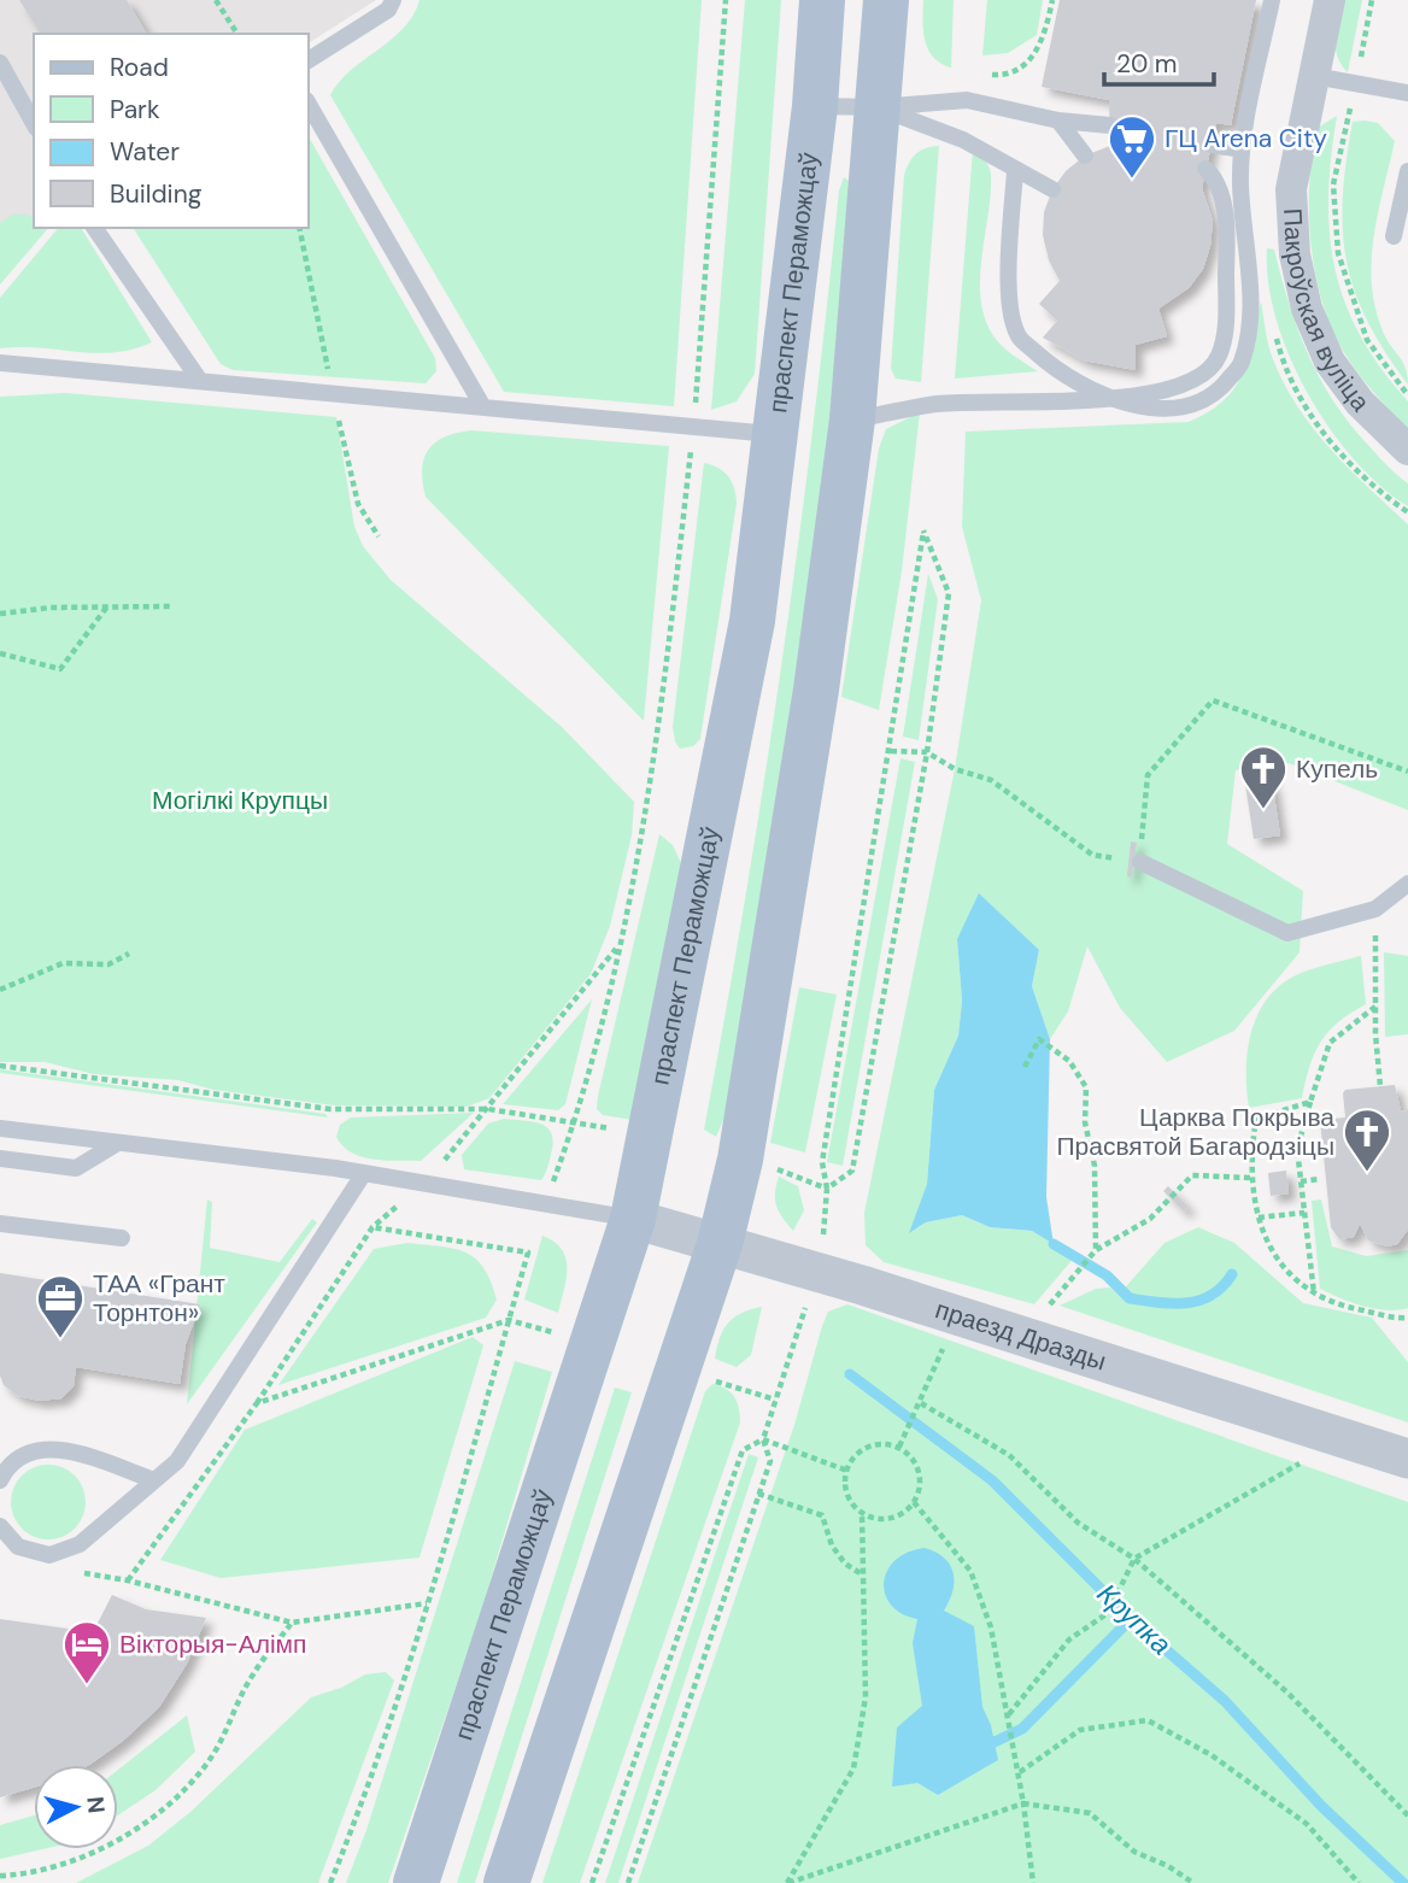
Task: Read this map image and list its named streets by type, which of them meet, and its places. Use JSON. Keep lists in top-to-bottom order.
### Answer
{
  "streets": {
    "main road": ["праспект Пераможцаў"],
    "street": ["Пакроўская вуліца", "праезд Дразды"]
  },
  "crossings": [
    ["праспект Пераможцаў", "праезд Дразды"]
  ],
  "water": ["Крупка"],
  "parks": ["Могілкі Крупцы"],
  "places": {
    "supermarket": ["ГЦ Arena City"],
    "church": ["Купель", "Царква Покрыва Прасвятой Багародзіцы"],
    "office": ["ТАА «Грант Торнтон»"],
    "hotel": ["Вікторыя-Алімп"]
  },
  "legend": [
    "Road",
    "Park",
    "Water",
    "Building"
  ],
  "scale_bar": "20 m",
  "north": "right"
}
